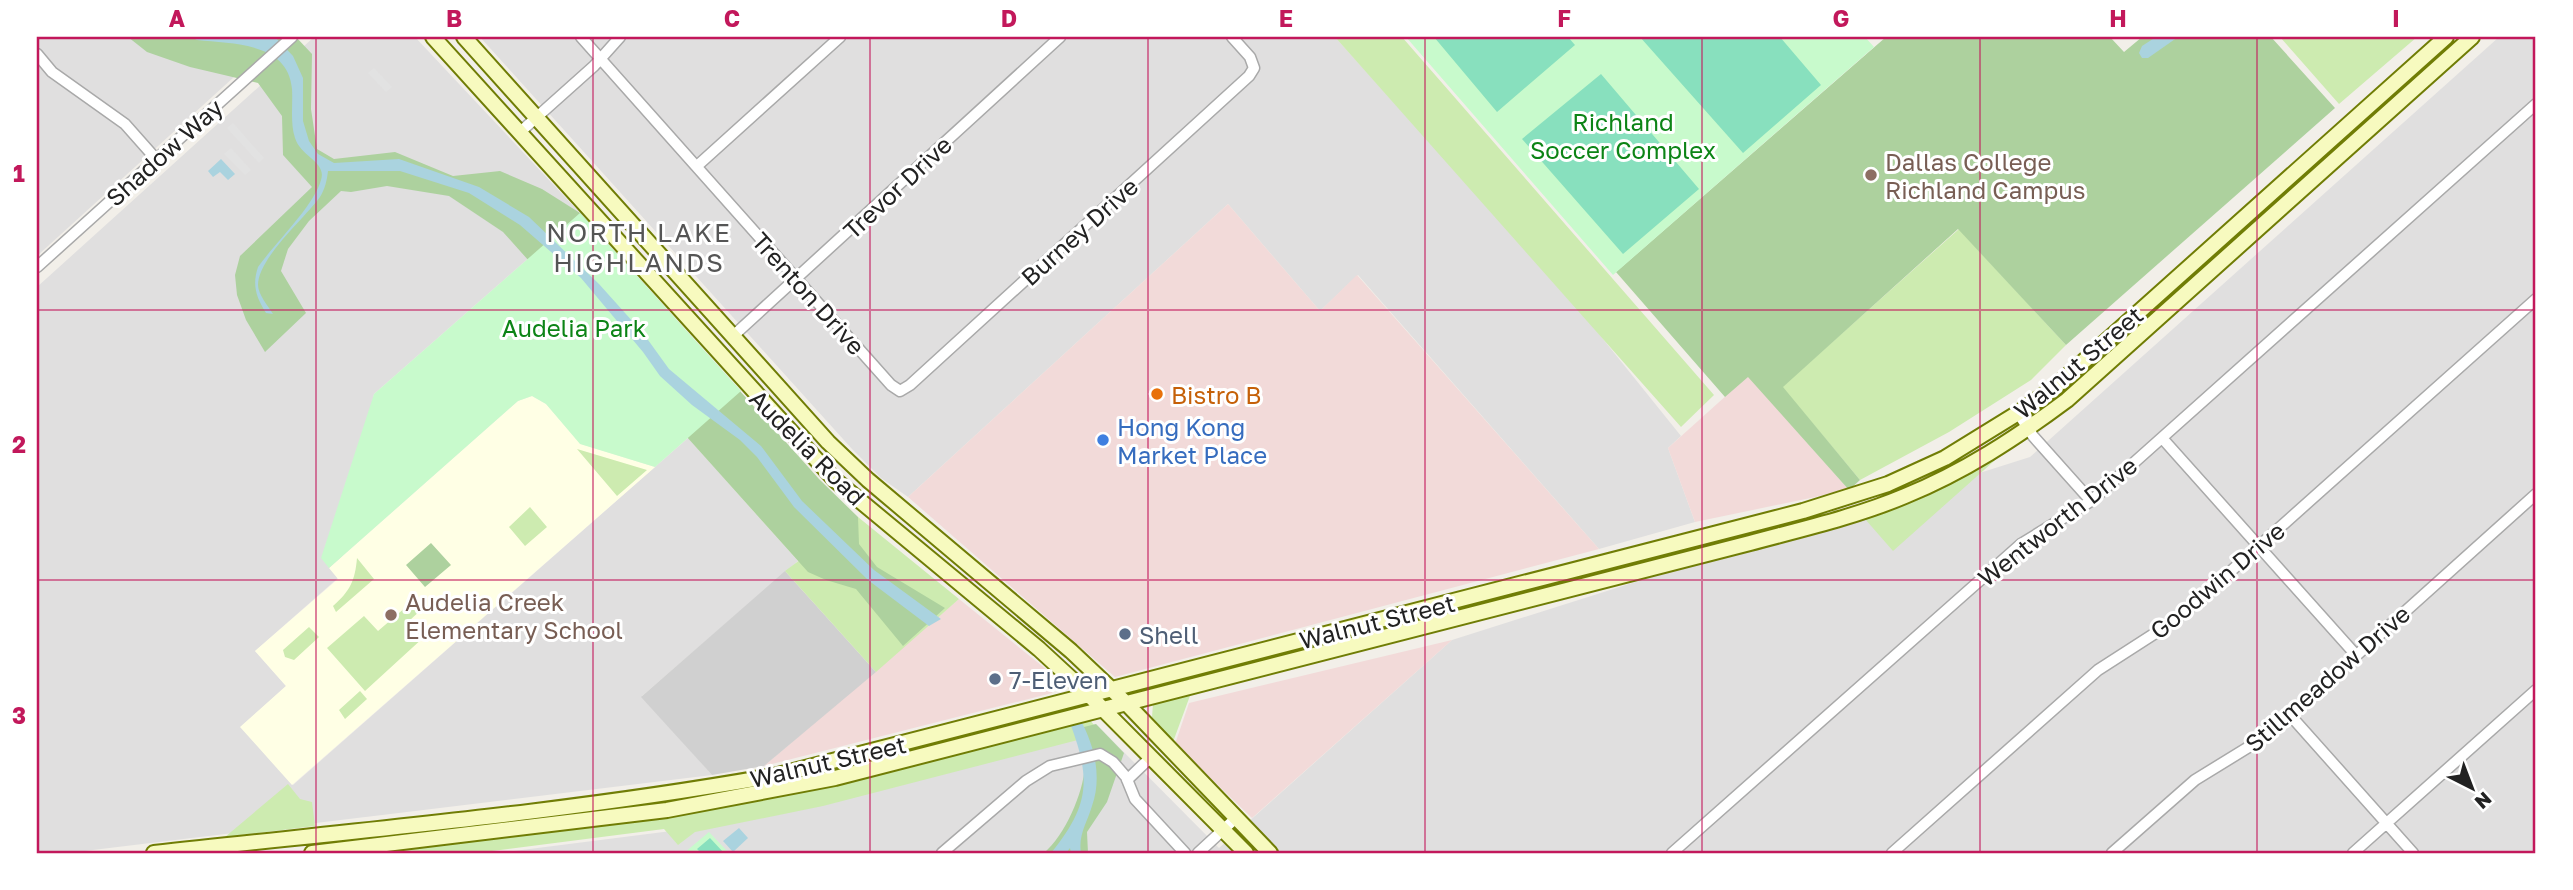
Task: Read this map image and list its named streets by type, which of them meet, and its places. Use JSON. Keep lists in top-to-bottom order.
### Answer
{
  "streets": {
    "main road": ["Walnut Street", "Audelia Road"],
    "street": [
      "Shadow Way",
      "Trevor Drive",
      "Burney Drive",
      "Trenton Drive",
      "Wentworth Drive",
      "Goodwin Drive",
      "Stillmeadow Drive"
    ]
  },
  "crossings": [
    ["Trevor Drive", "Trenton Drive"],
    ["Trevor Drive", "Audelia Road"],
    ["Burney Drive", "Trenton Drive"],
    ["Walnut Street", "Audelia Road"]
  ],
  "districts": ["NORTH LAKE HIGHLANDS"],
  "parks": ["Richland Soccer Complex", "Audelia Park"],
  "places": [
    "Dallas College Richland Campus",
    "Bistro B",
    "Hong Kong Market Place",
    "Audelia Creek Elementary School",
    "Shell",
    "7-Eleven"
  ],
  "north": "bottom right",
  "grid": {
    "columns": [
      "A",
      "B",
      "C",
      "D",
      "E",
      "F",
      "G",
      "H",
      "I"
    ],
    "rows": ["1", "2", "3"]
  }
}
